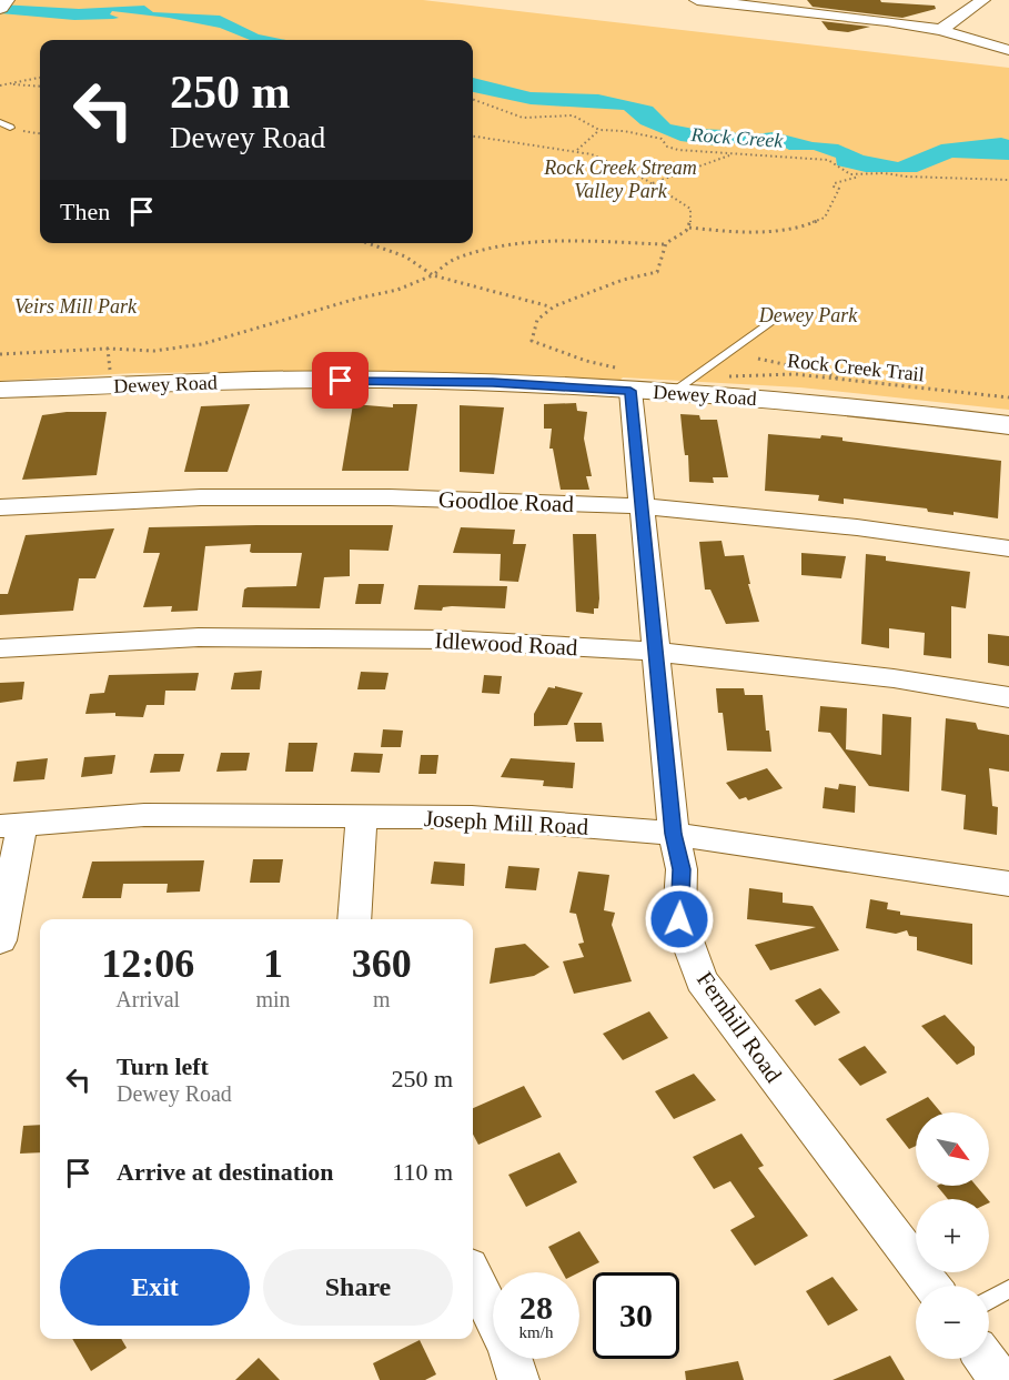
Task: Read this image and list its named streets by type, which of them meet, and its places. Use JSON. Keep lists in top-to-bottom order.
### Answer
{
  "streets": {
    "street": [
      "Dewey Road",
      "Goodloe Road",
      "Idlewood Road",
      "Joseph Mill Road",
      "Fernhill Road"
    ],
    "path": ["Rock Creek Trail"]
  },
  "crossings": [
    ["Dewey Road", "Fernhill Road"],
    ["Goodloe Road", "Fernhill Road"],
    ["Idlewood Road", "Fernhill Road"],
    ["Joseph Mill Road", "Fernhill Road"]
  ],
  "water": ["Rock Creek"],
  "parks": ["Rock Creek Stream Valley Park", "Veirs Mill Park", "Dewey Park"],
  "north": "bottom right",
  "page": {
    "turn": ["250 m", "Dewey Road"],
    "then": "Then",
    "eta": [
      "12:06",
      "Arrival",
      "1",
      "min",
      "360",
      "m"
    ],
    "list": [
      {
        "name": "Turn left",
        "note": "Dewey Road",
        "value": "250 m"
      },
      {
        "name": "Arrive at destination",
        "value": "110 m"
      }
    ],
    "map_buttons": ["+", "−"],
    "buttons": ["Exit", "Share"],
    "speed": "28 km/h",
    "limit": "30"
  }
}
